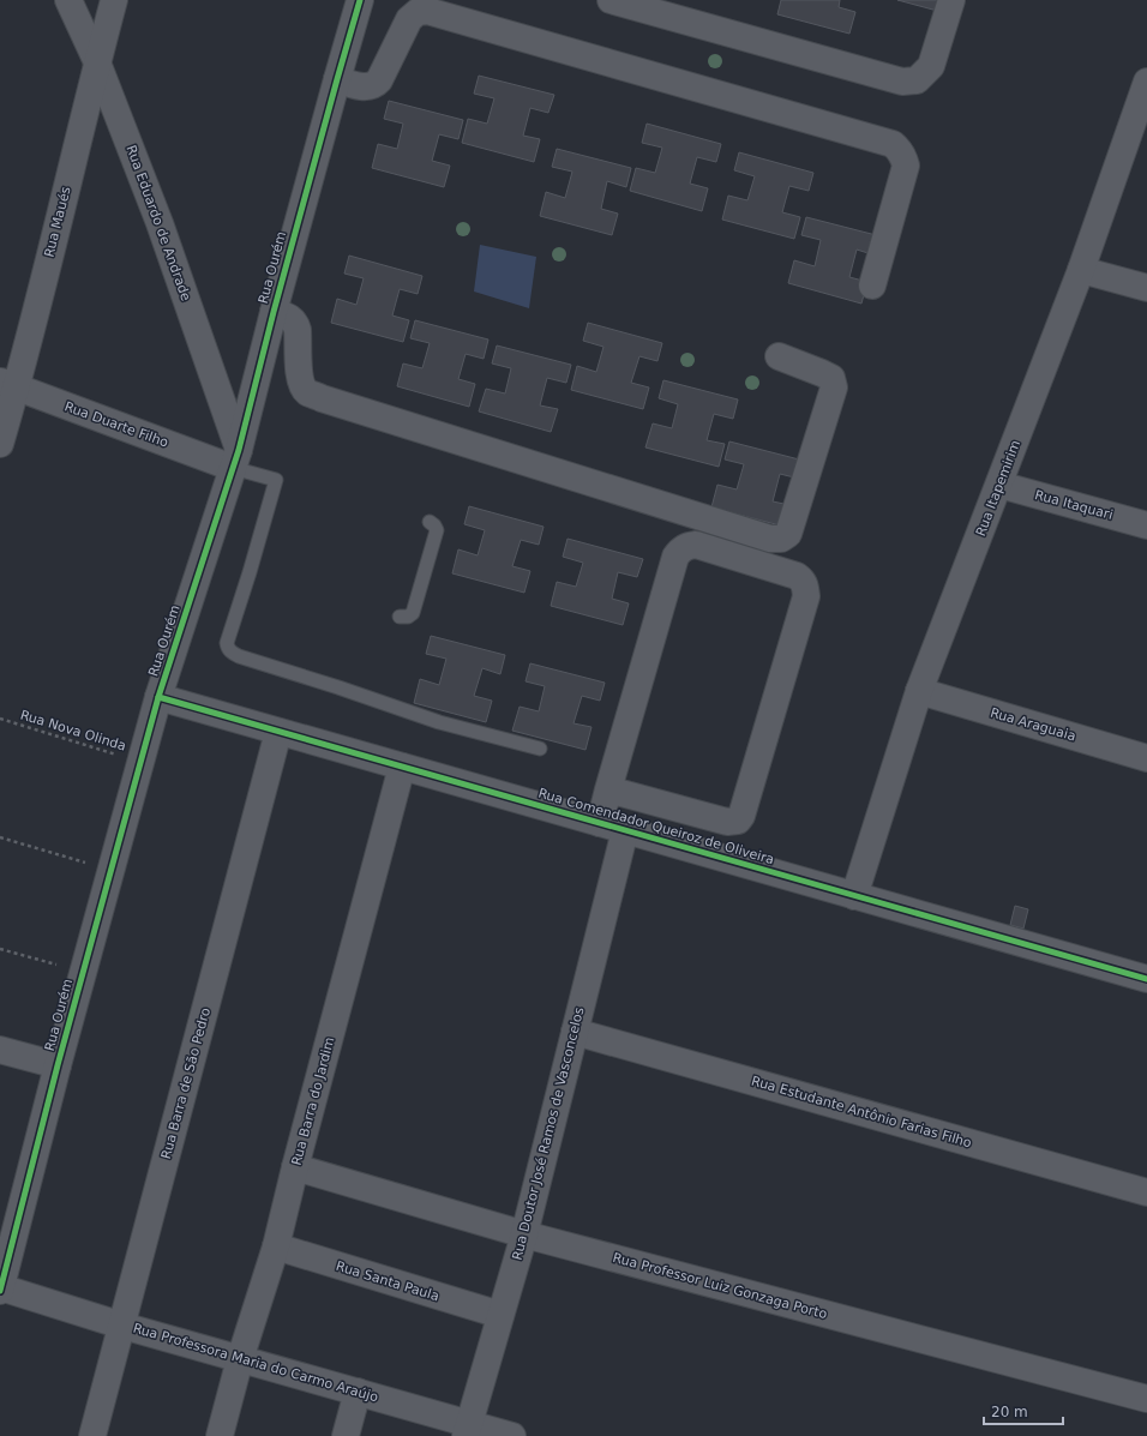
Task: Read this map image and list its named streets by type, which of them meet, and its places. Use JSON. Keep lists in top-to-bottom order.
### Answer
{
  "streets": {
    "street": [
      "Rua Maués",
      "Rua Eduardo de Andrade",
      "Rua Ourém",
      "Rua Duarte Filho",
      "Rua Itapemirim",
      "Rua Itaquari",
      "Rua Araguaia",
      "Rua Comendador Queiroz de Oliveira",
      "Rua Barra de São Pedro",
      "Rua Barra do Jardim",
      "Rua Estudante Antônio Farias Filho",
      "Rua Doutor José Ramos de Vasconcelos",
      "Rua Santa Paula",
      "Rua Professor Luiz Gonzaga Porto",
      "Rua Professora Maria do Carmo Araújo"
    ],
    "path": ["Rua Nova Olinda"]
  },
  "crossings": [
    ["Rua Maués", "Rua Eduardo de Andrade"],
    ["Rua Maués", "Rua Duarte Filho"],
    ["Rua Eduardo de Andrade", "Rua Ourém"],
    ["Rua Eduardo de Andrade", "Rua Duarte Filho"],
    ["Rua Ourém", "Rua Duarte Filho"],
    ["Rua Ourém", "Rua Nova Olinda"],
    ["Rua Ourém", "Rua Comendador Queiroz de Oliveira"],
    ["Rua Ourém", "Rua Professora Maria do Carmo Araújo"],
    ["Rua Itapemirim", "Rua Itaquari"],
    ["Rua Itapemirim", "Rua Araguaia"],
    ["Rua Itapemirim", "Rua Comendador Queiroz de Oliveira"],
    ["Rua Comendador Queiroz de Oliveira", "Rua Barra de São Pedro"],
    ["Rua Comendador Queiroz de Oliveira", "Rua Barra do Jardim"],
    ["Rua Comendador Queiroz de Oliveira", "Rua Doutor José Ramos de Vasconcelos"],
    ["Rua Barra de São Pedro", "Rua Professora Maria do Carmo Araújo"],
    ["Rua Barra do Jardim", "Rua Santa Paula"],
    ["Rua Barra do Jardim", "Rua Professor Luiz Gonzaga Porto"],
    ["Rua Barra do Jardim", "Rua Professora Maria do Carmo Araújo"],
    ["Rua Estudante Antônio Farias Filho", "Rua Doutor José Ramos de Vasconcelos"],
    ["Rua Doutor José Ramos de Vasconcelos", "Rua Santa Paula"],
    ["Rua Doutor José Ramos de Vasconcelos", "Rua Professor Luiz Gonzaga Porto"],
    ["Rua Doutor José Ramos de Vasconcelos", "Rua Professora Maria do Carmo Araújo"]
  ],
  "scale_bar": "20 m"
}
